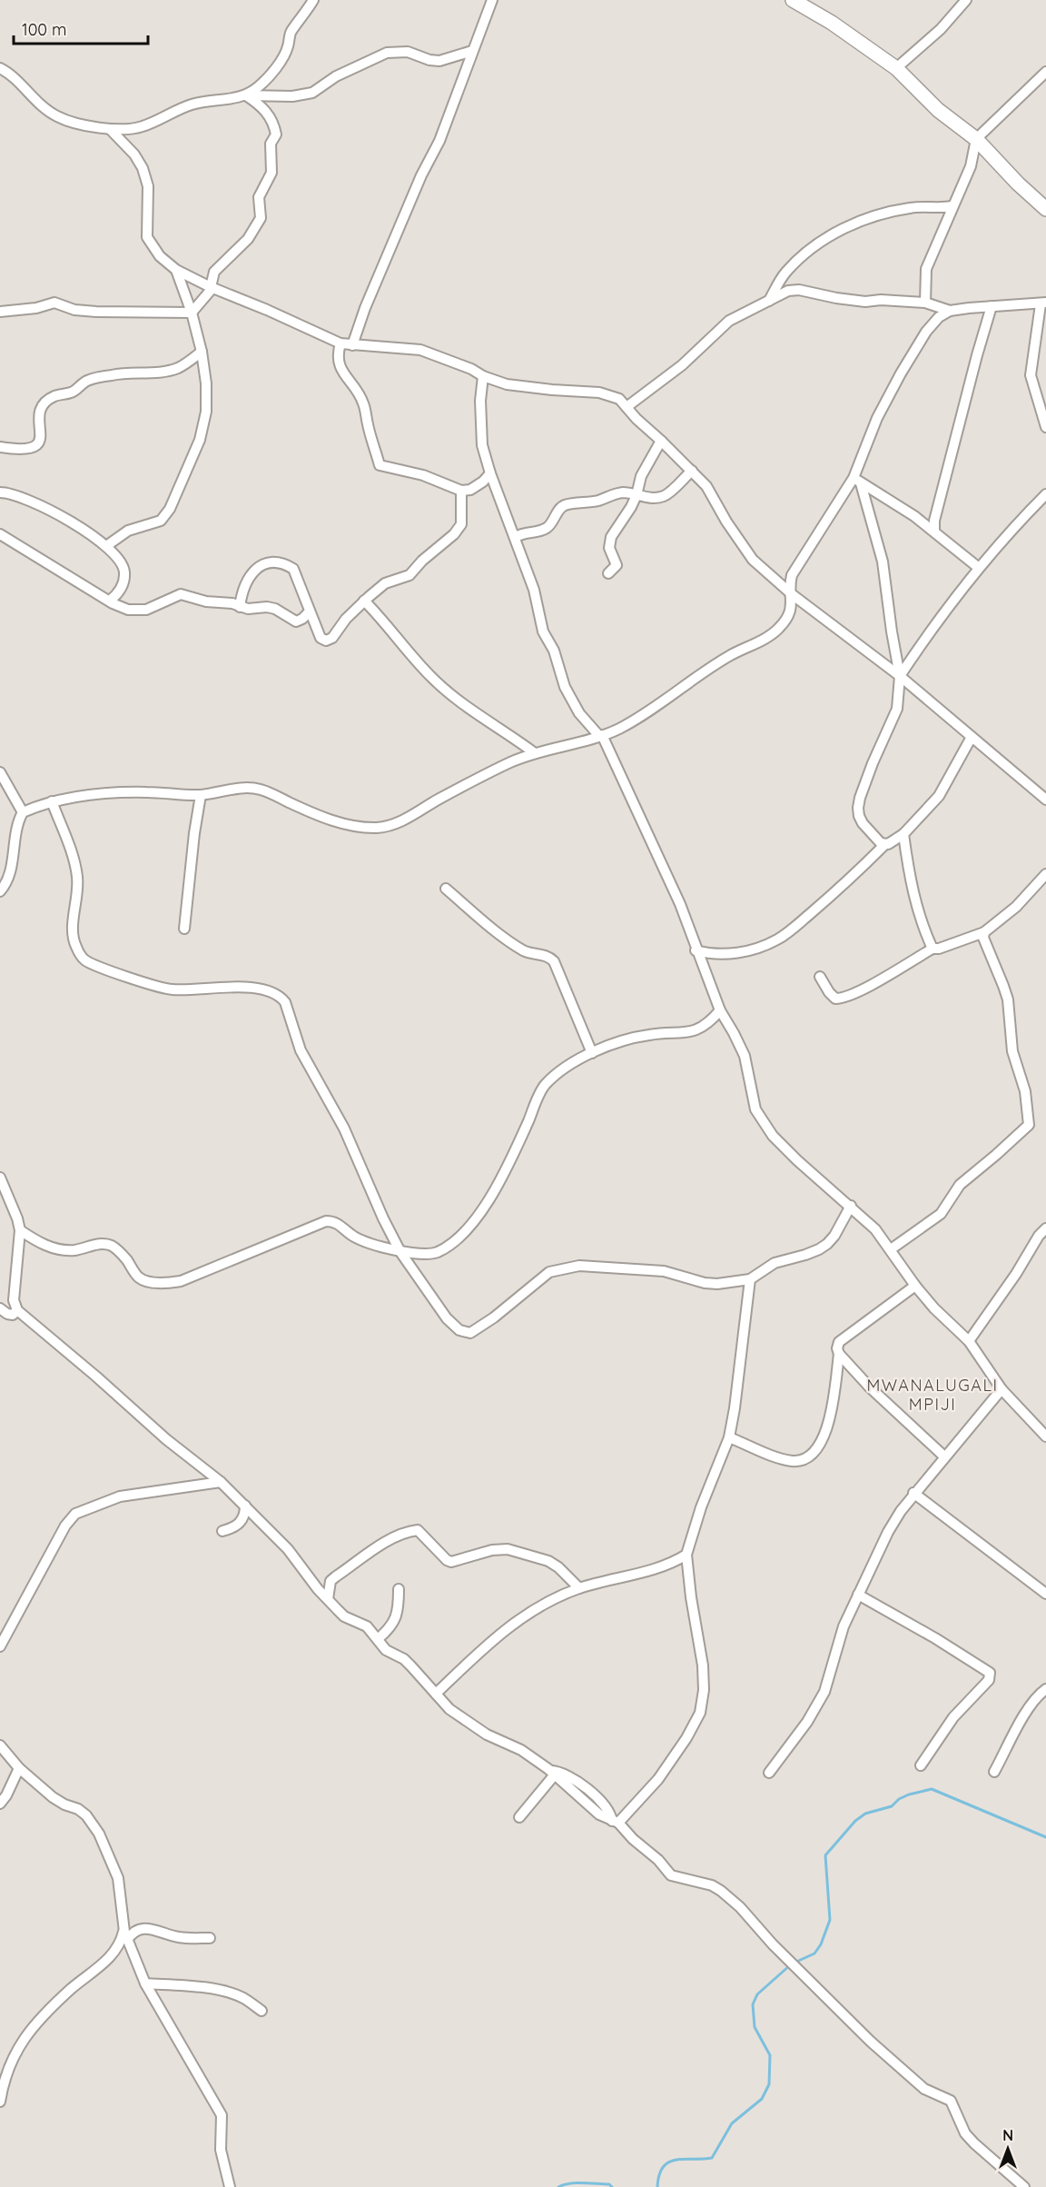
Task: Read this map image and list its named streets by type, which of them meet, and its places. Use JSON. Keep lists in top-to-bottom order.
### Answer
{
  "districts": ["MWANALUGALI MPIJI"],
  "scale_bar": "100 m",
  "north": "top"
}
